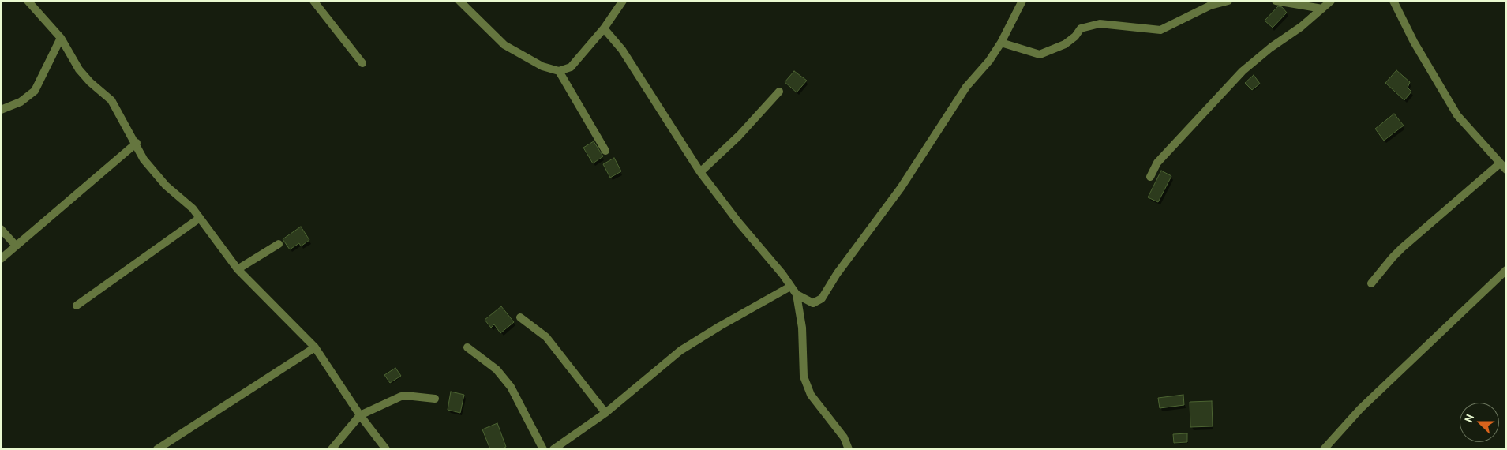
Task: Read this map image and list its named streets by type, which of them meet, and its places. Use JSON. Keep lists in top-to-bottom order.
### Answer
{
  "north": "left"
}
